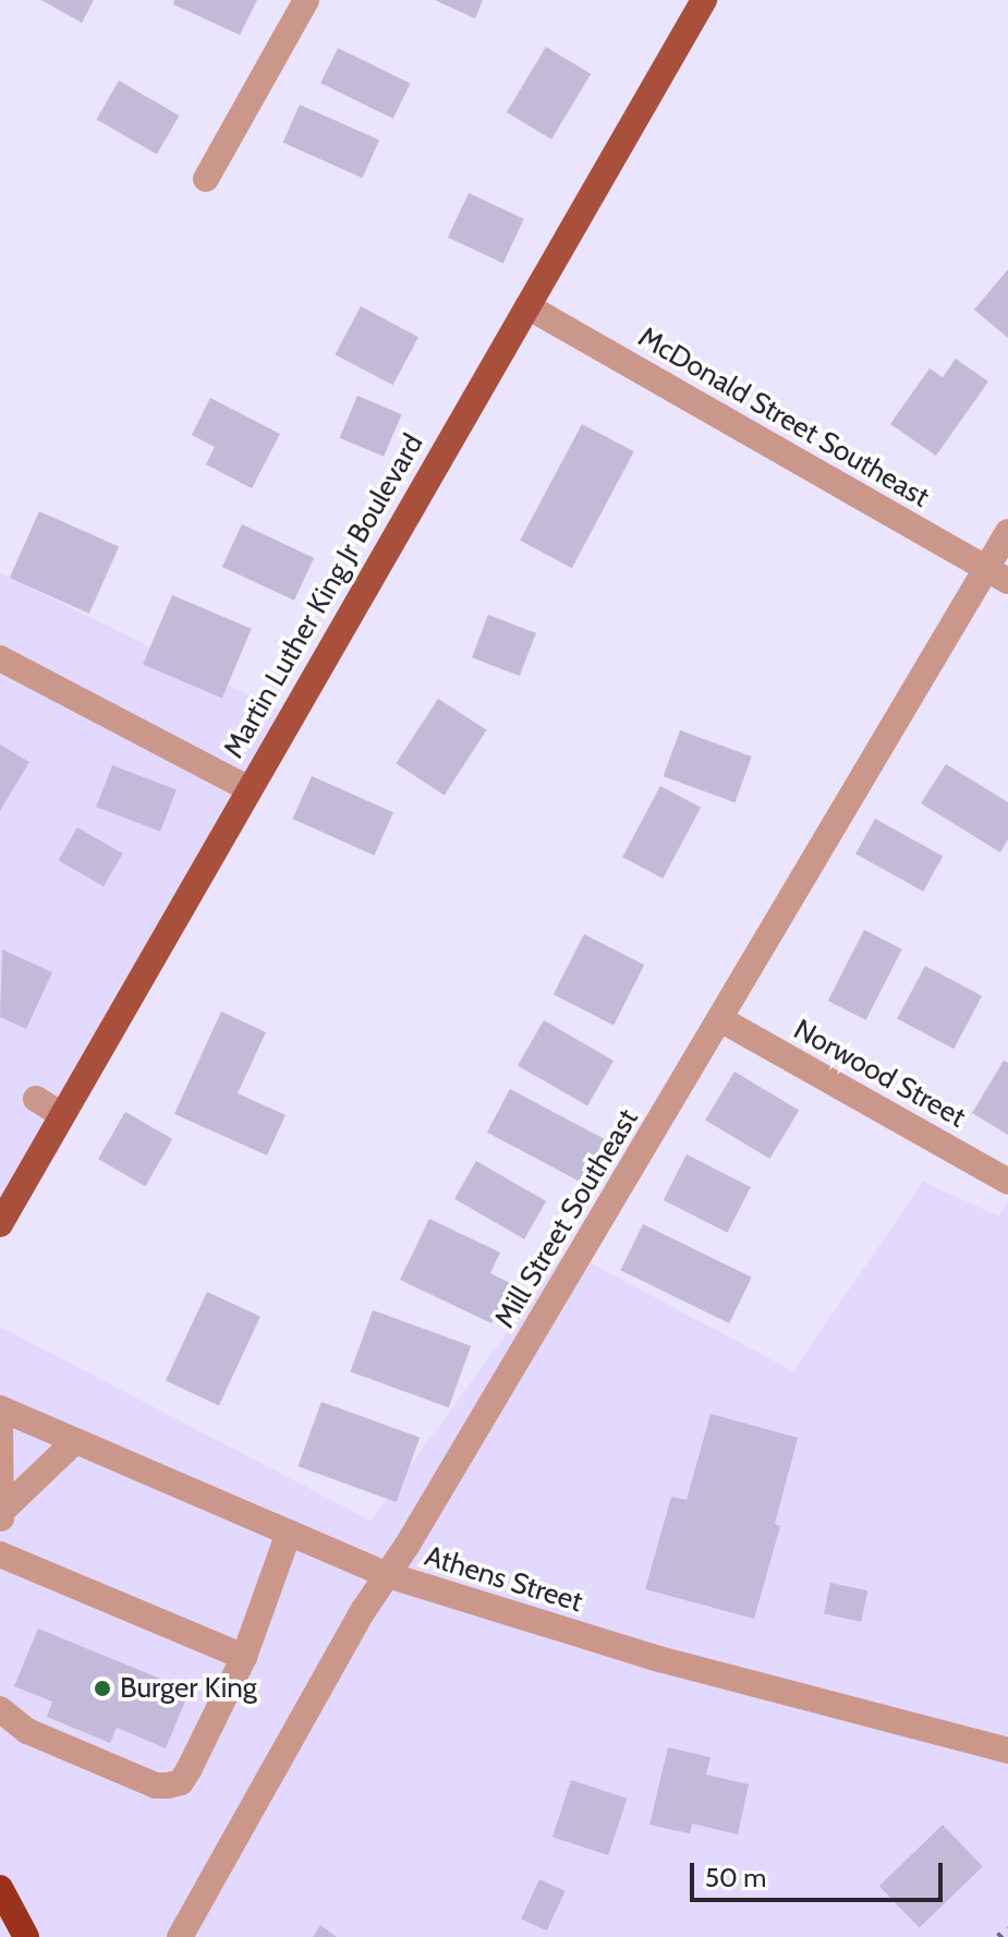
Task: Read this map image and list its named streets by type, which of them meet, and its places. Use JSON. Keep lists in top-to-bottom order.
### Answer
{
  "streets": {
    "main road": ["Martin Luther King Jr Boulevard"],
    "street": [
      "McDonald Street Southeast",
      "Norwood Street",
      "Mill Street Southeast",
      "Athens Street"
    ]
  },
  "crossings": [
    ["McDonald Street Southeast", "Martin Luther King Jr Boulevard"],
    ["McDonald Street Southeast", "Mill Street Southeast"],
    ["Norwood Street", "Mill Street Southeast"],
    ["Mill Street Southeast", "Athens Street"]
  ],
  "places": ["Burger King"],
  "scale_bar": "50 m"
}
